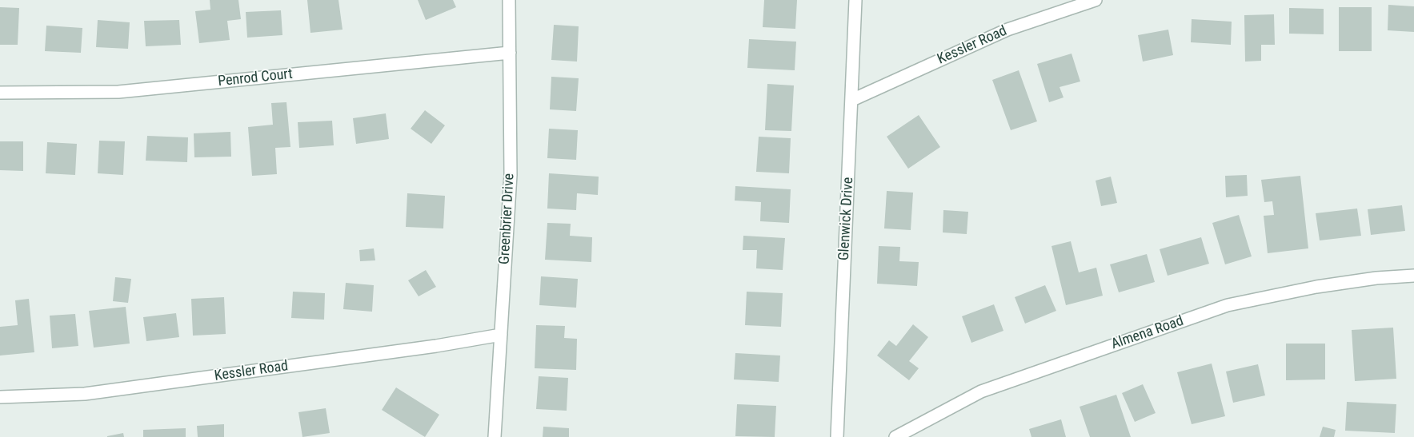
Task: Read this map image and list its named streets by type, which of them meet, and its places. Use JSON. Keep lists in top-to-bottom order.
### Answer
{
  "streets": {
    "street": [
      "Kessler Road",
      "Penrod Court",
      "Greenbrier Drive",
      "Glenwick Drive",
      "Almena Road"
    ]
  },
  "crossings": [
    ["Kessler Road", "Greenbrier Drive"],
    ["Kessler Road", "Glenwick Drive"],
    ["Penrod Court", "Greenbrier Drive"]
  ]
}
